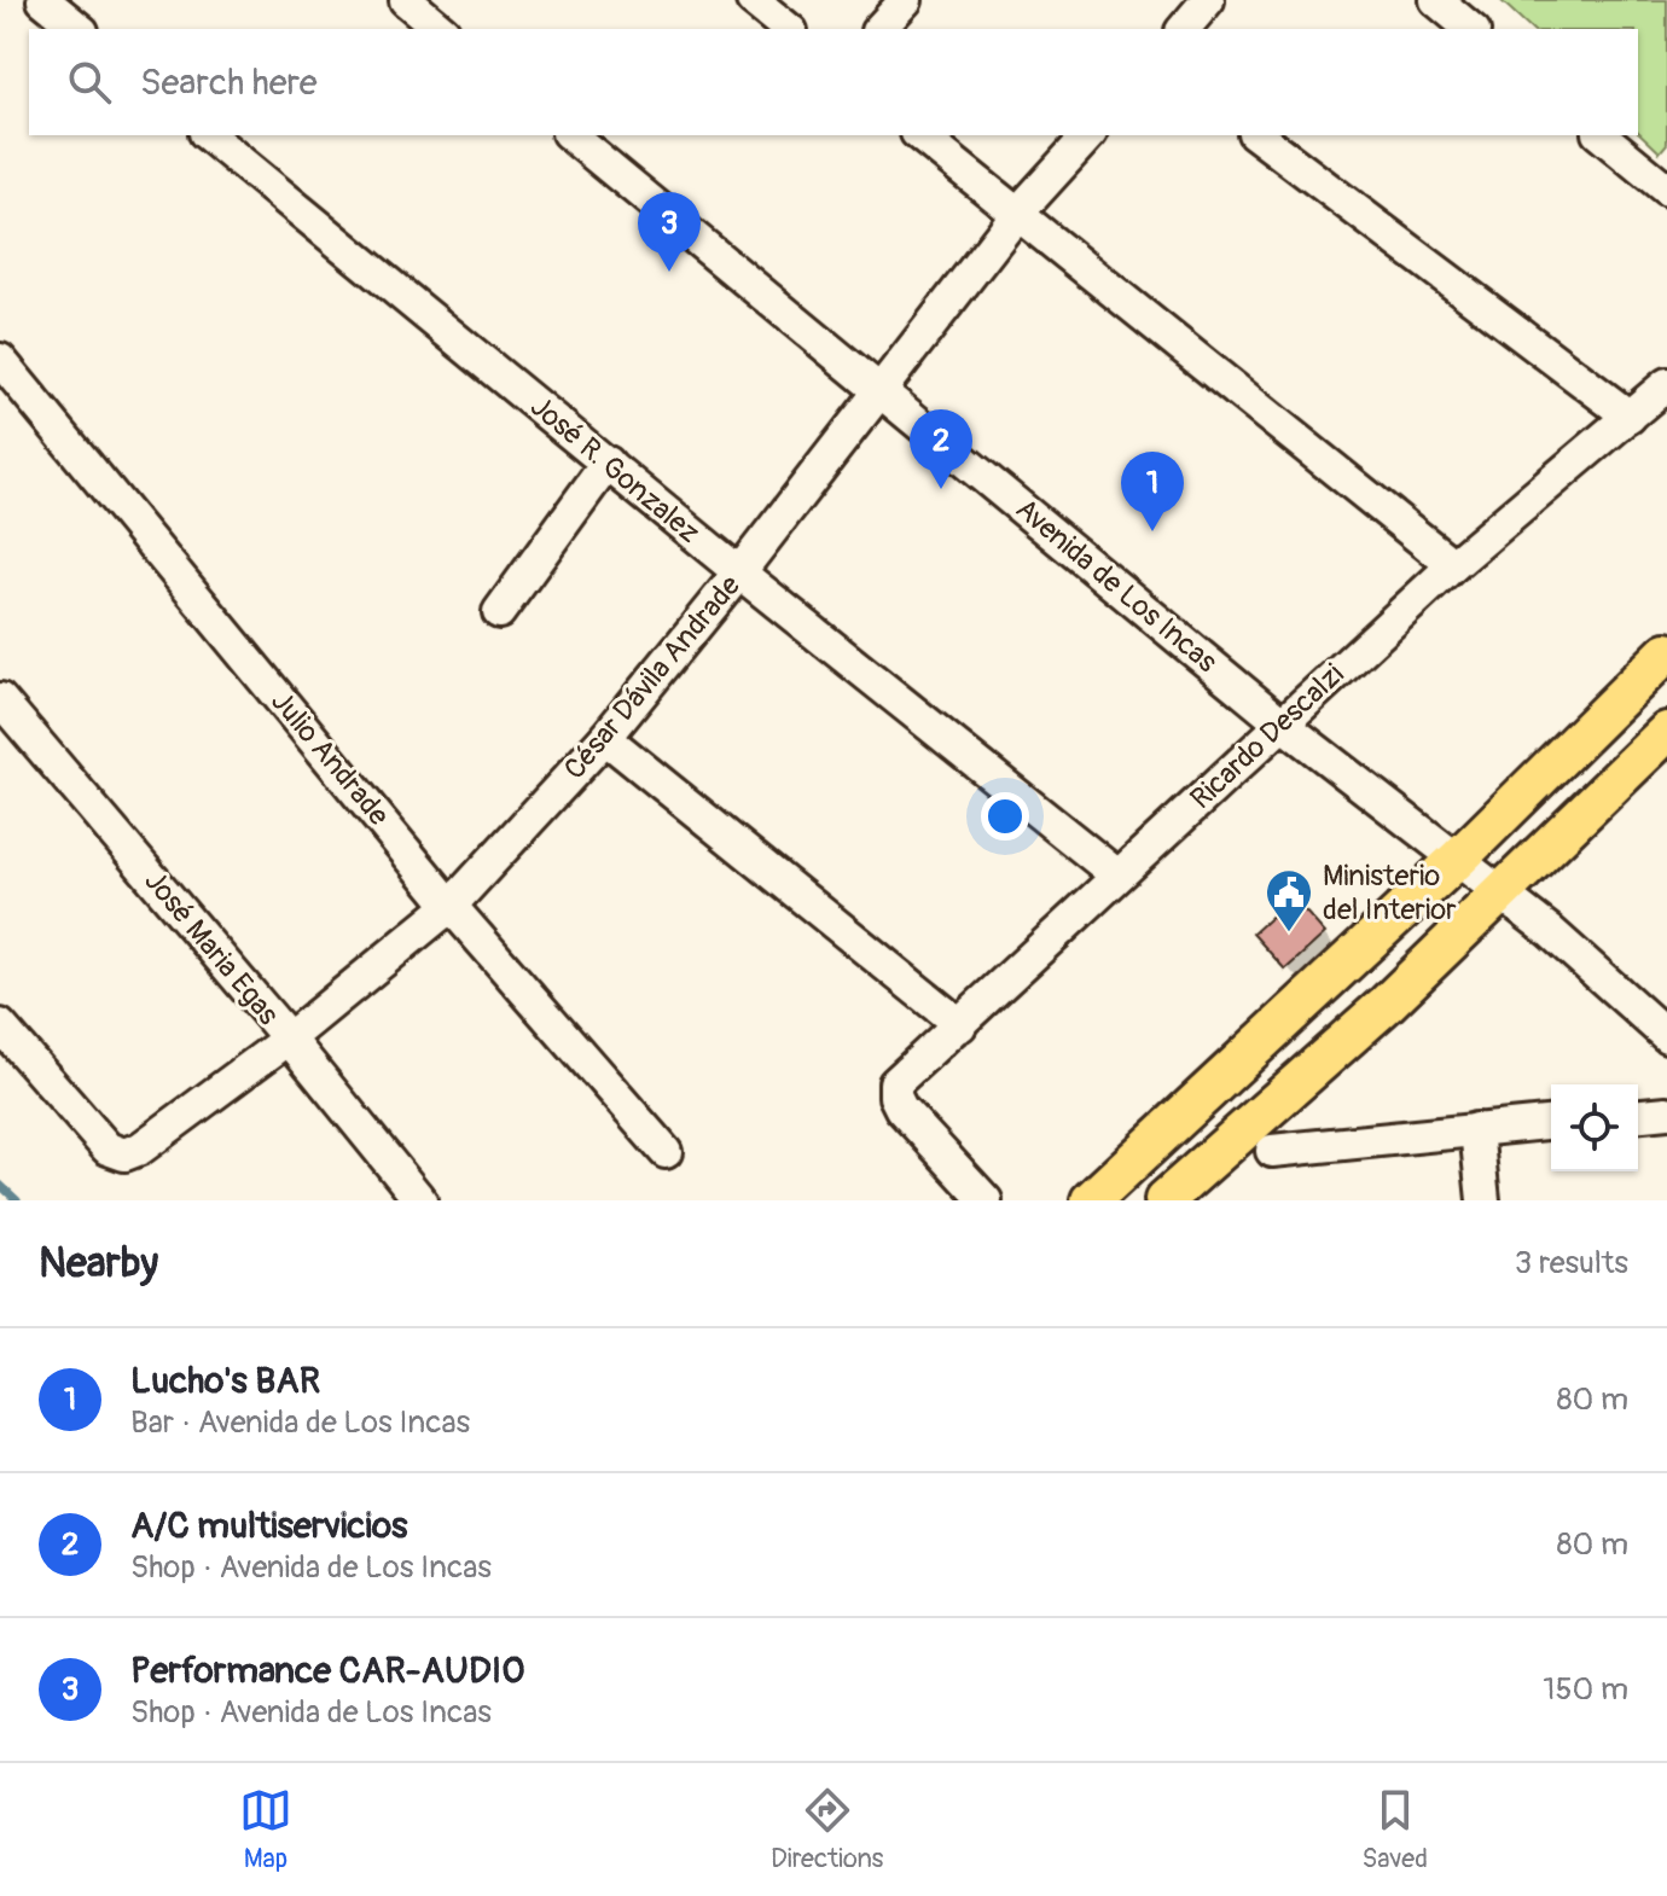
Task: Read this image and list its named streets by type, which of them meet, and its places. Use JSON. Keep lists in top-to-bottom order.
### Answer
{
  "streets": {
    "street": [
      "José R. Gonzalez",
      "Avenida de Los Incas",
      "César Dávila Andrade",
      "Ricardo Descalzi",
      "Julio Andrade",
      "José Maria Egas"
    ]
  },
  "crossings": [
    ["José R. Gonzalez", "César Dávila Andrade"],
    ["José R. Gonzalez", "Ricardo Descalzi"],
    ["Avenida de Los Incas", "César Dávila Andrade"],
    ["Avenida de Los Incas", "Ricardo Descalzi"],
    ["César Dávila Andrade", "Julio Andrade"],
    ["César Dávila Andrade", "José Maria Egas"]
  ],
  "places": {
    "public building": ["Ministerio del Interior"]
  },
  "page": {
    "search": "Search here",
    "pins": ["3", "2", "1"],
    "heading": ["Nearby", "3 results"],
    "list": [
      {
        "mark": "1",
        "name": "Lucho's BAR",
        "note": "Bar · Avenida de Los Incas",
        "value": "80 m"
      },
      {
        "mark": "2",
        "name": "A/C multiservicios",
        "note": "Shop · Avenida de Los Incas",
        "value": "80 m"
      },
      {
        "mark": "3",
        "name": "Performance CAR-AUDIO",
        "note": "Shop · Avenida de Los Incas",
        "value": "150 m"
      }
    ],
    "nav": ["Map", "Directions", "Saved"]
  }
}
